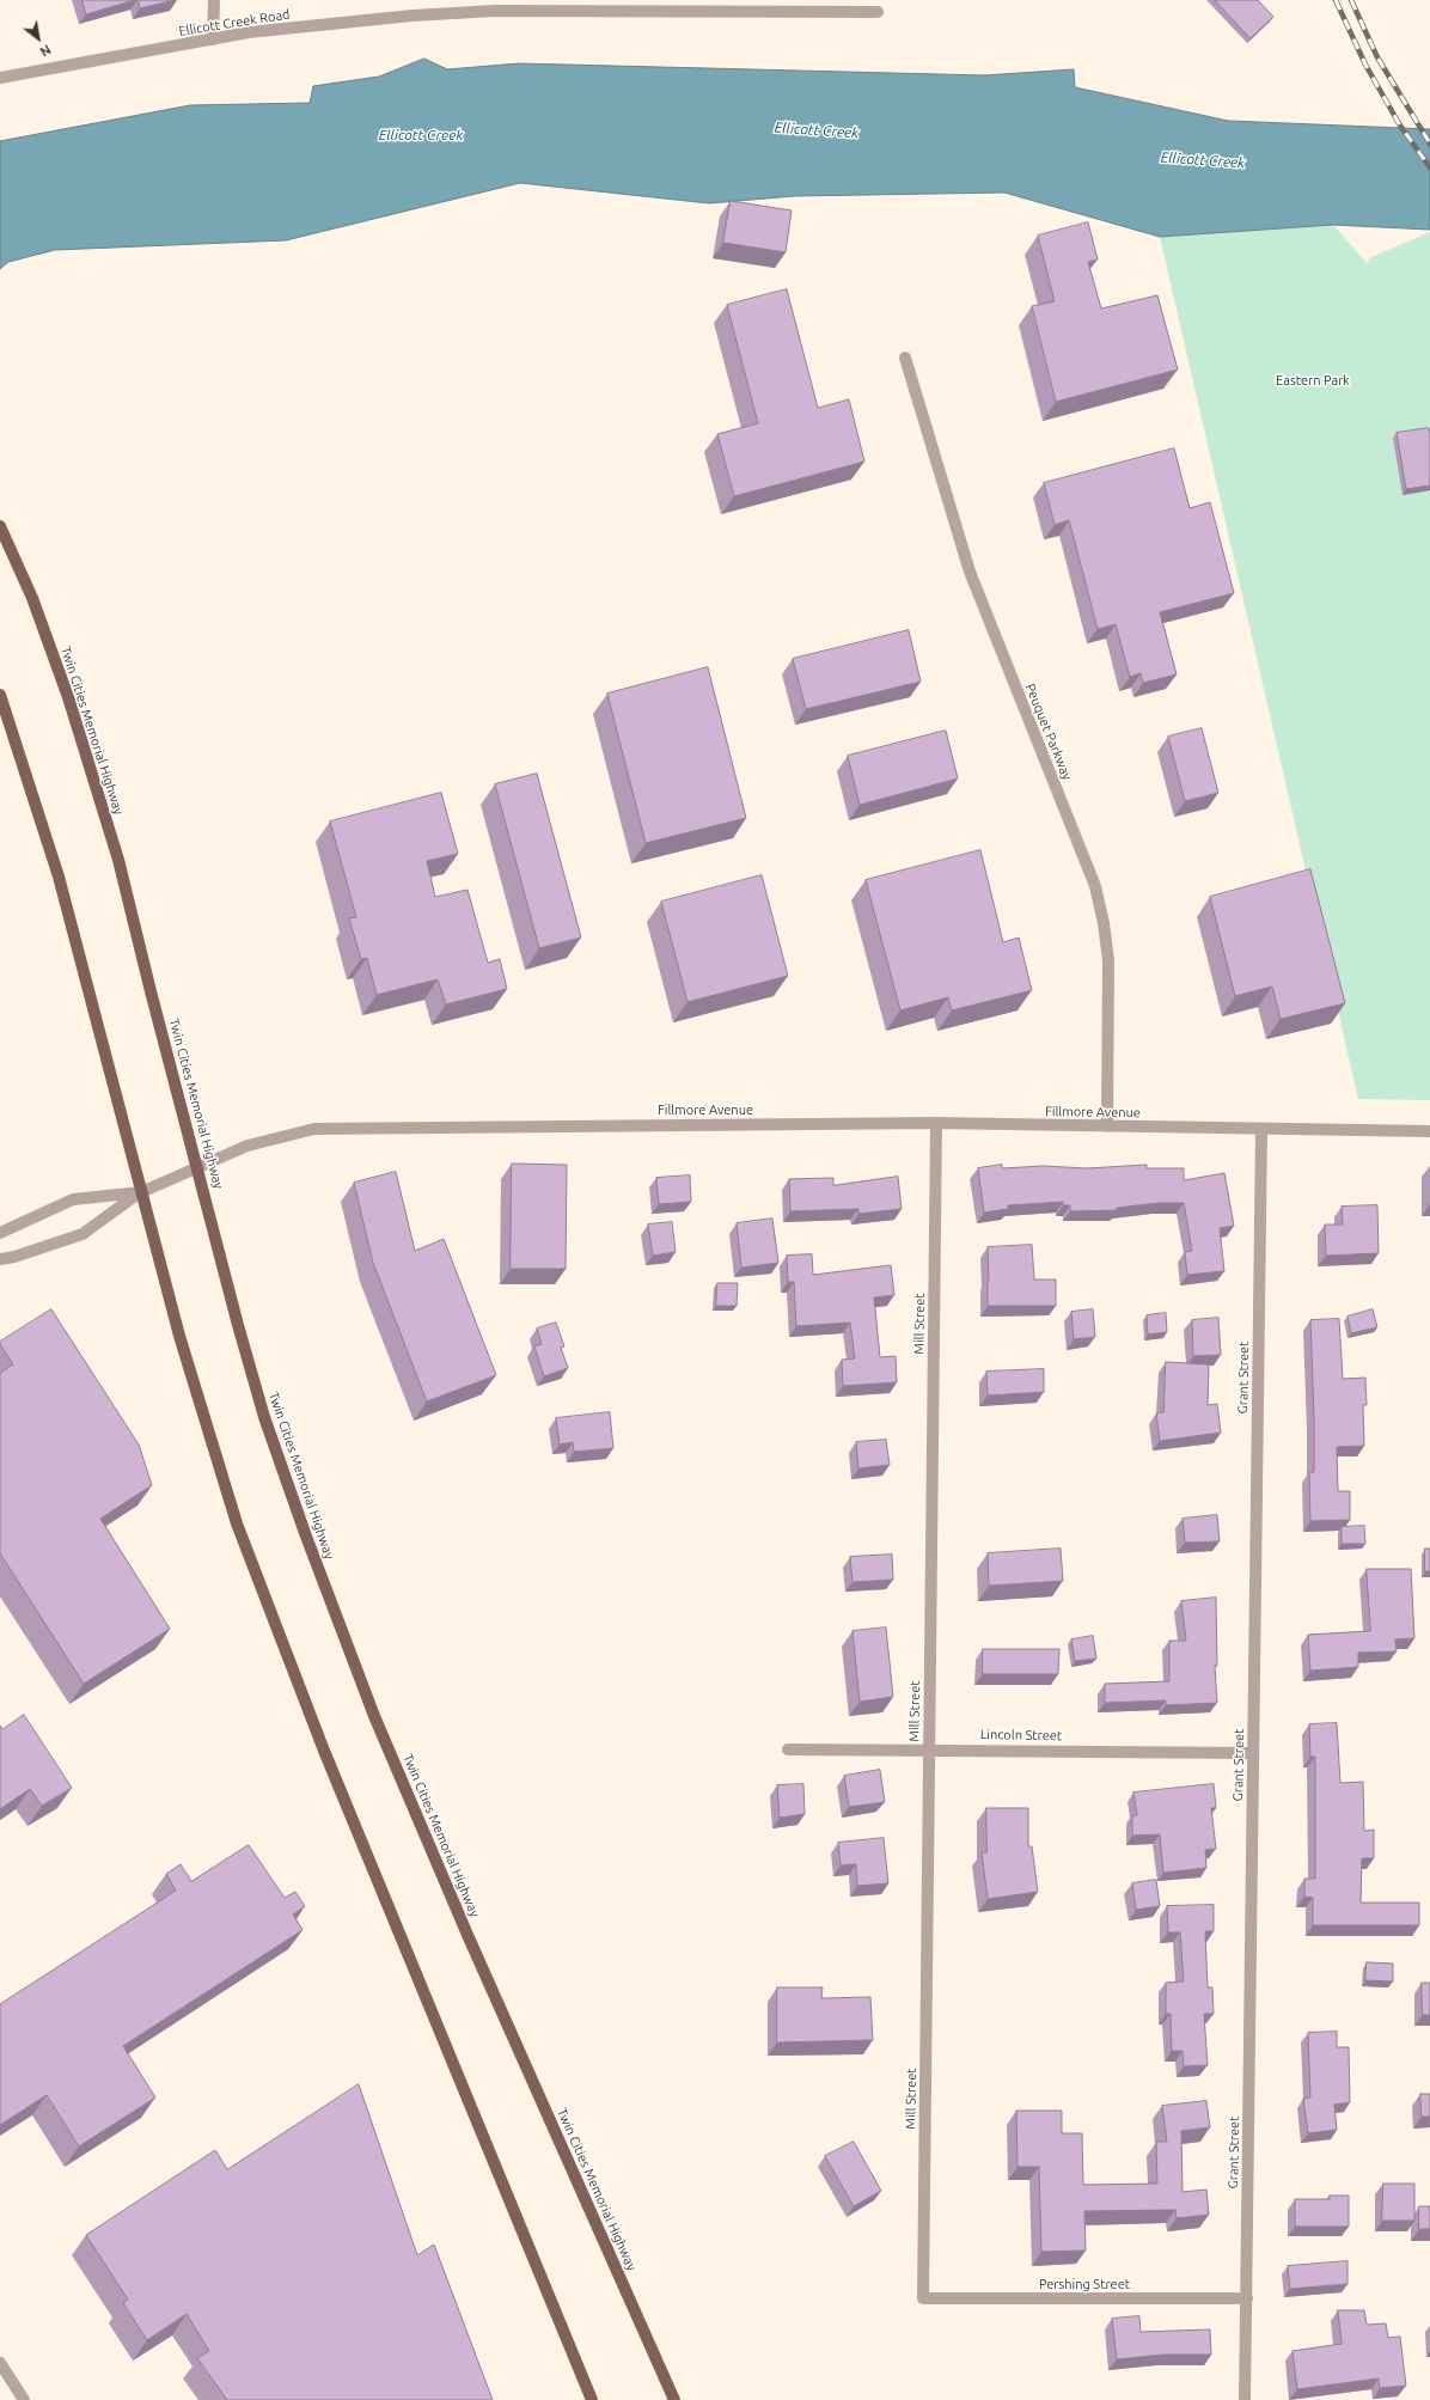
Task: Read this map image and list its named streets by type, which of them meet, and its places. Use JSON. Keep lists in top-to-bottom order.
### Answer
{
  "streets": {
    "main road": ["Twin Cities Memorial Highway"],
    "street": [
      "Ellicott Creek Road",
      "Peuquet Parkway",
      "Fillmore Avenue",
      "Mill Street",
      "Grant Street",
      "Lincoln Street",
      "Pershing Street"
    ]
  },
  "crossings": [
    ["Twin Cities Memorial Highway", "Fillmore Avenue"],
    ["Peuquet Parkway", "Fillmore Avenue"],
    ["Fillmore Avenue", "Mill Street"],
    ["Fillmore Avenue", "Grant Street"],
    ["Mill Street", "Lincoln Street"],
    ["Mill Street", "Pershing Street"],
    ["Grant Street", "Lincoln Street"],
    ["Grant Street", "Pershing Street"]
  ],
  "water": ["Ellicott Creek"],
  "parks": ["Eastern Park"],
  "north": "bottom right"
}
